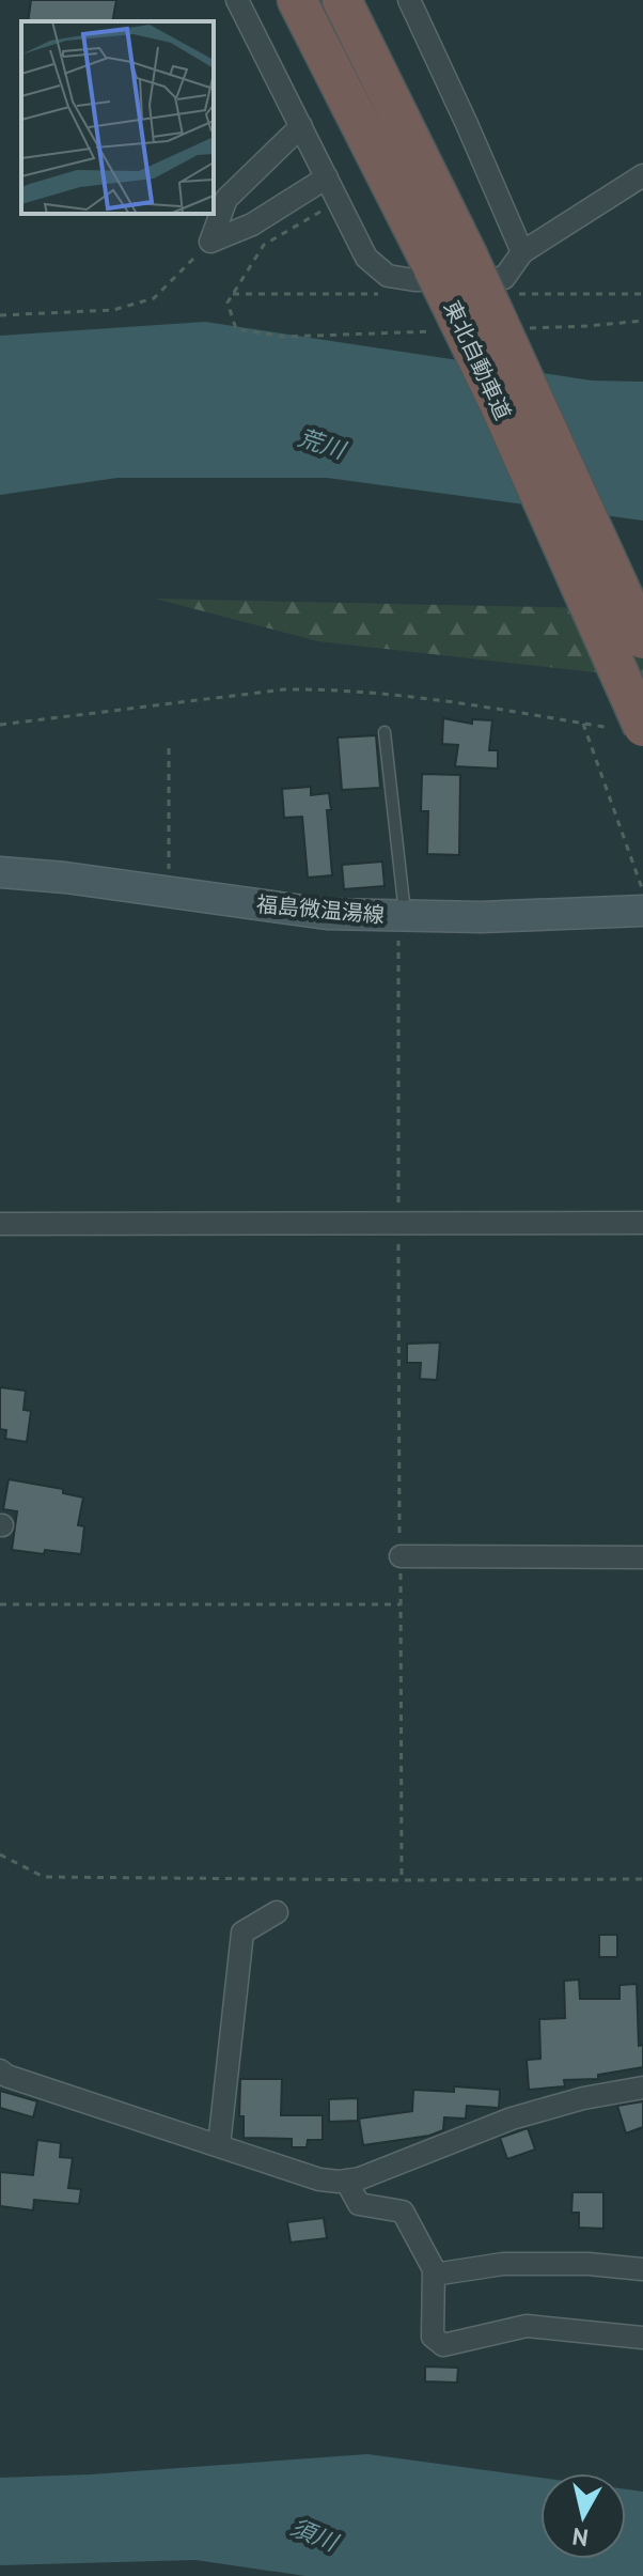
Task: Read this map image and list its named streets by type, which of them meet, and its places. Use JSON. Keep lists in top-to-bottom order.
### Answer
{
  "streets": {
    "highway": ["東北自動車道"],
    "main road": ["福島微温湯線"]
  },
  "water": ["荒川", "須川"],
  "north": "bottom"
}
